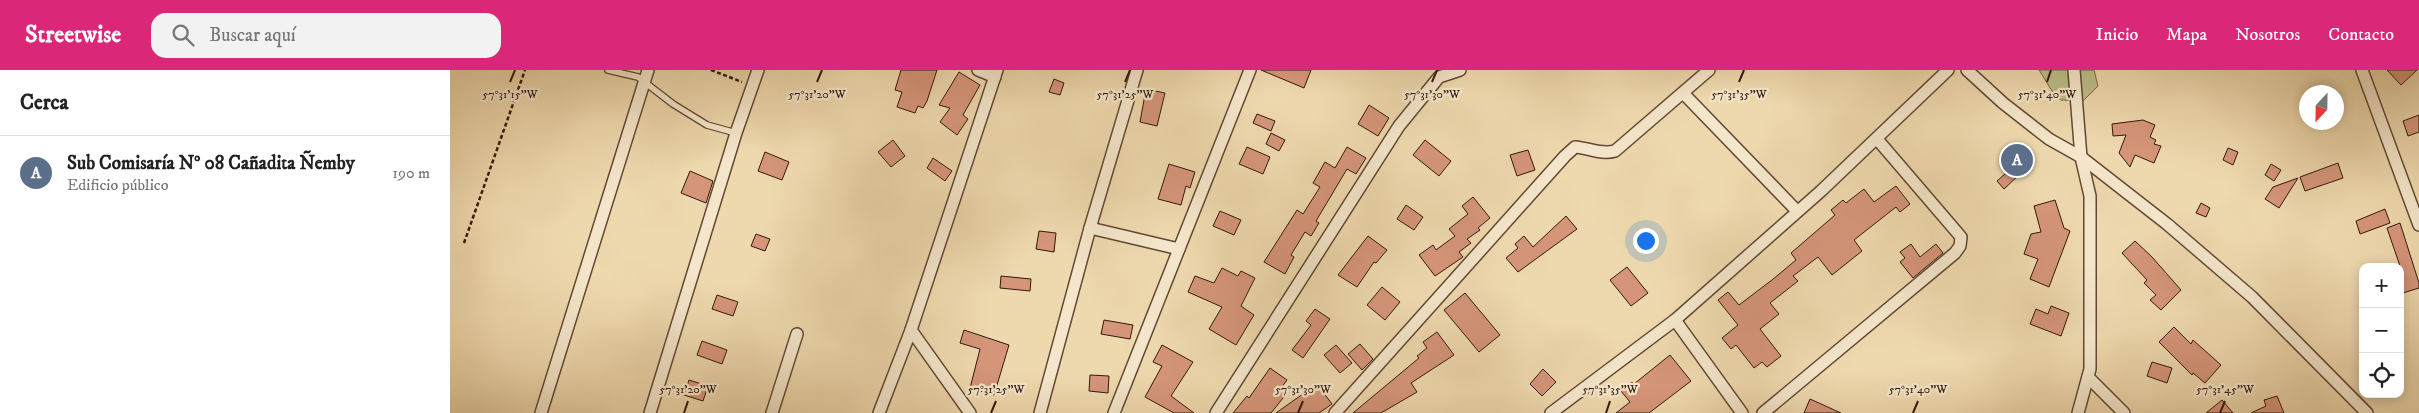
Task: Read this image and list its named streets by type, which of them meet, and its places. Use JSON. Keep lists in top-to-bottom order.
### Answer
{
  "north": "bottom",
  "page": {
    "header": "Streetwise",
    "search": "Buscar aquí",
    "nav": [
      "Inicio",
      "Mapa",
      "Nosotros",
      "Contacto"
    ],
    "heading": "Cerca",
    "list": [
      {
        "mark": "A",
        "name": "Sub Comisaría N° 08 Cañadita Ñemby",
        "note": "Edificio público",
        "value": "190 m"
      }
    ],
    "pins": "A",
    "map_buttons": ["+", "−"]
  },
  "coordinates": [
    "57°31'15\"W",
    "57°31'20\"W",
    "57°31'25\"W",
    "57°31'30\"W",
    "57°31'35\"W",
    "57°31'40\"W",
    "57°31'45\"W"
  ]
}
